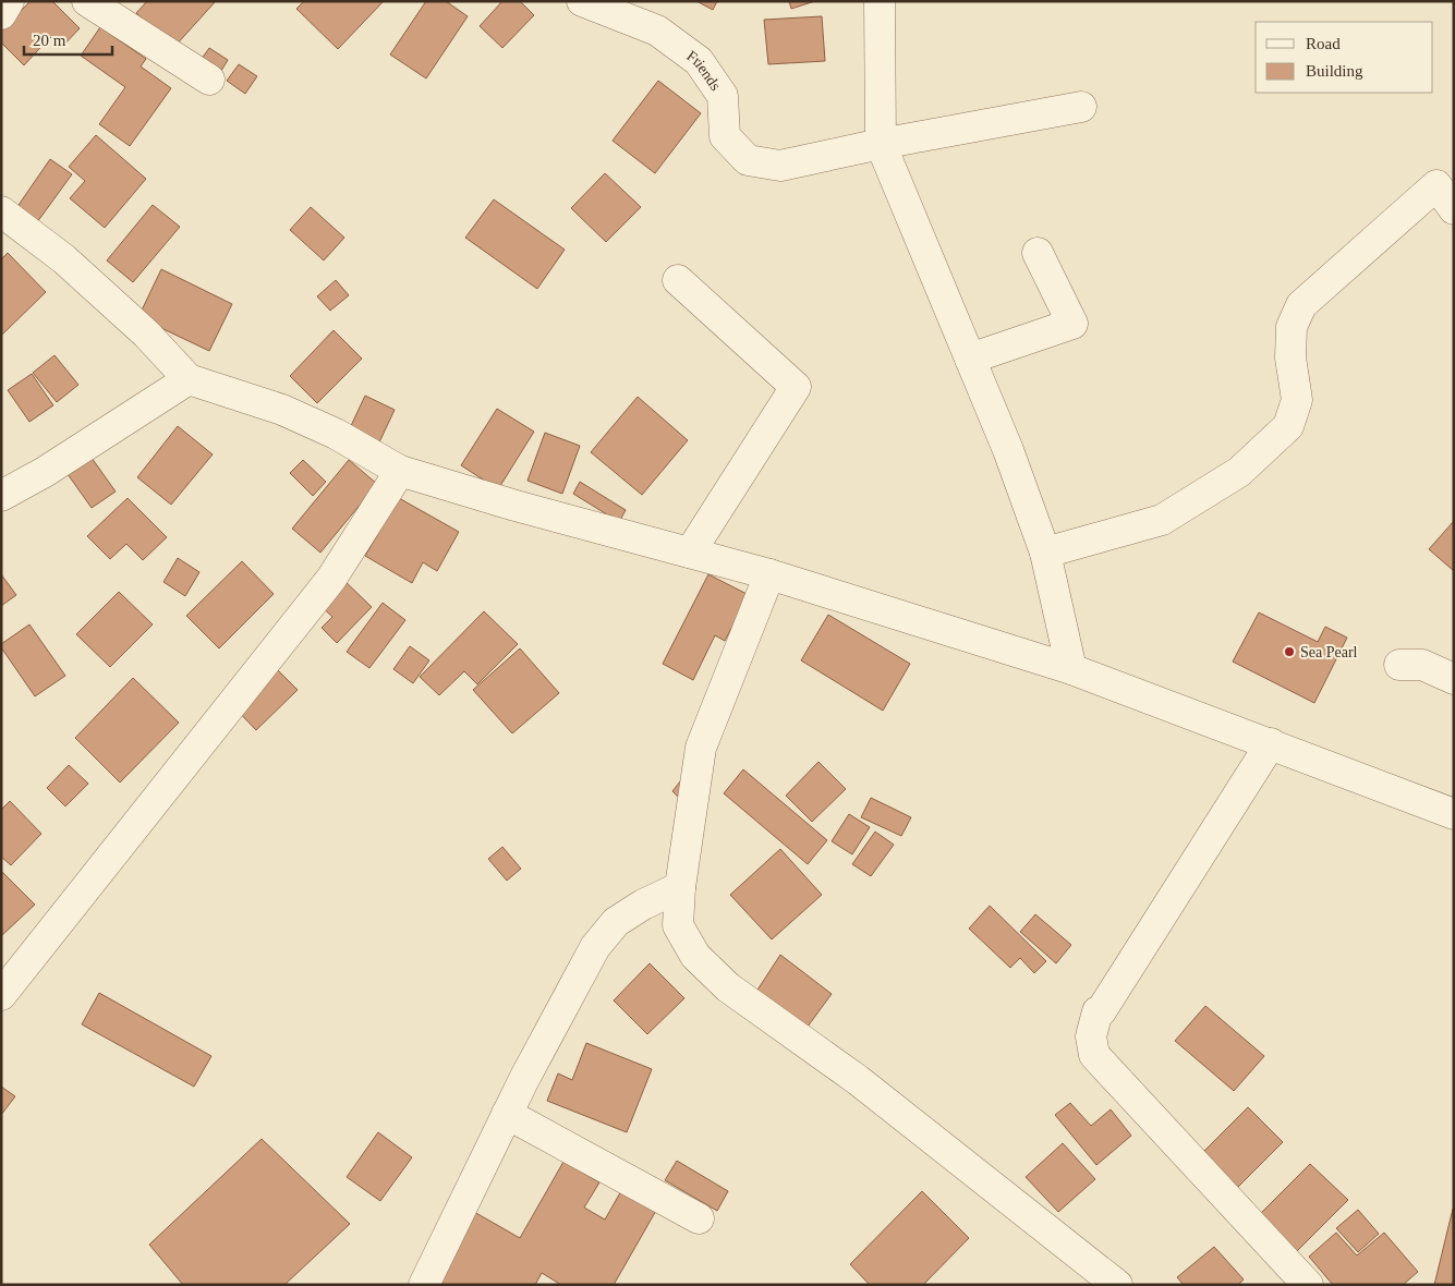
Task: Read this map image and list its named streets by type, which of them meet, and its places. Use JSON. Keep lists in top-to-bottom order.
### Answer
{
  "streets": {
    "street": ["Friends"]
  },
  "places": ["Sea Pearl"],
  "legend": ["Road", "Building"],
  "scale_bar": "20 m"
}
